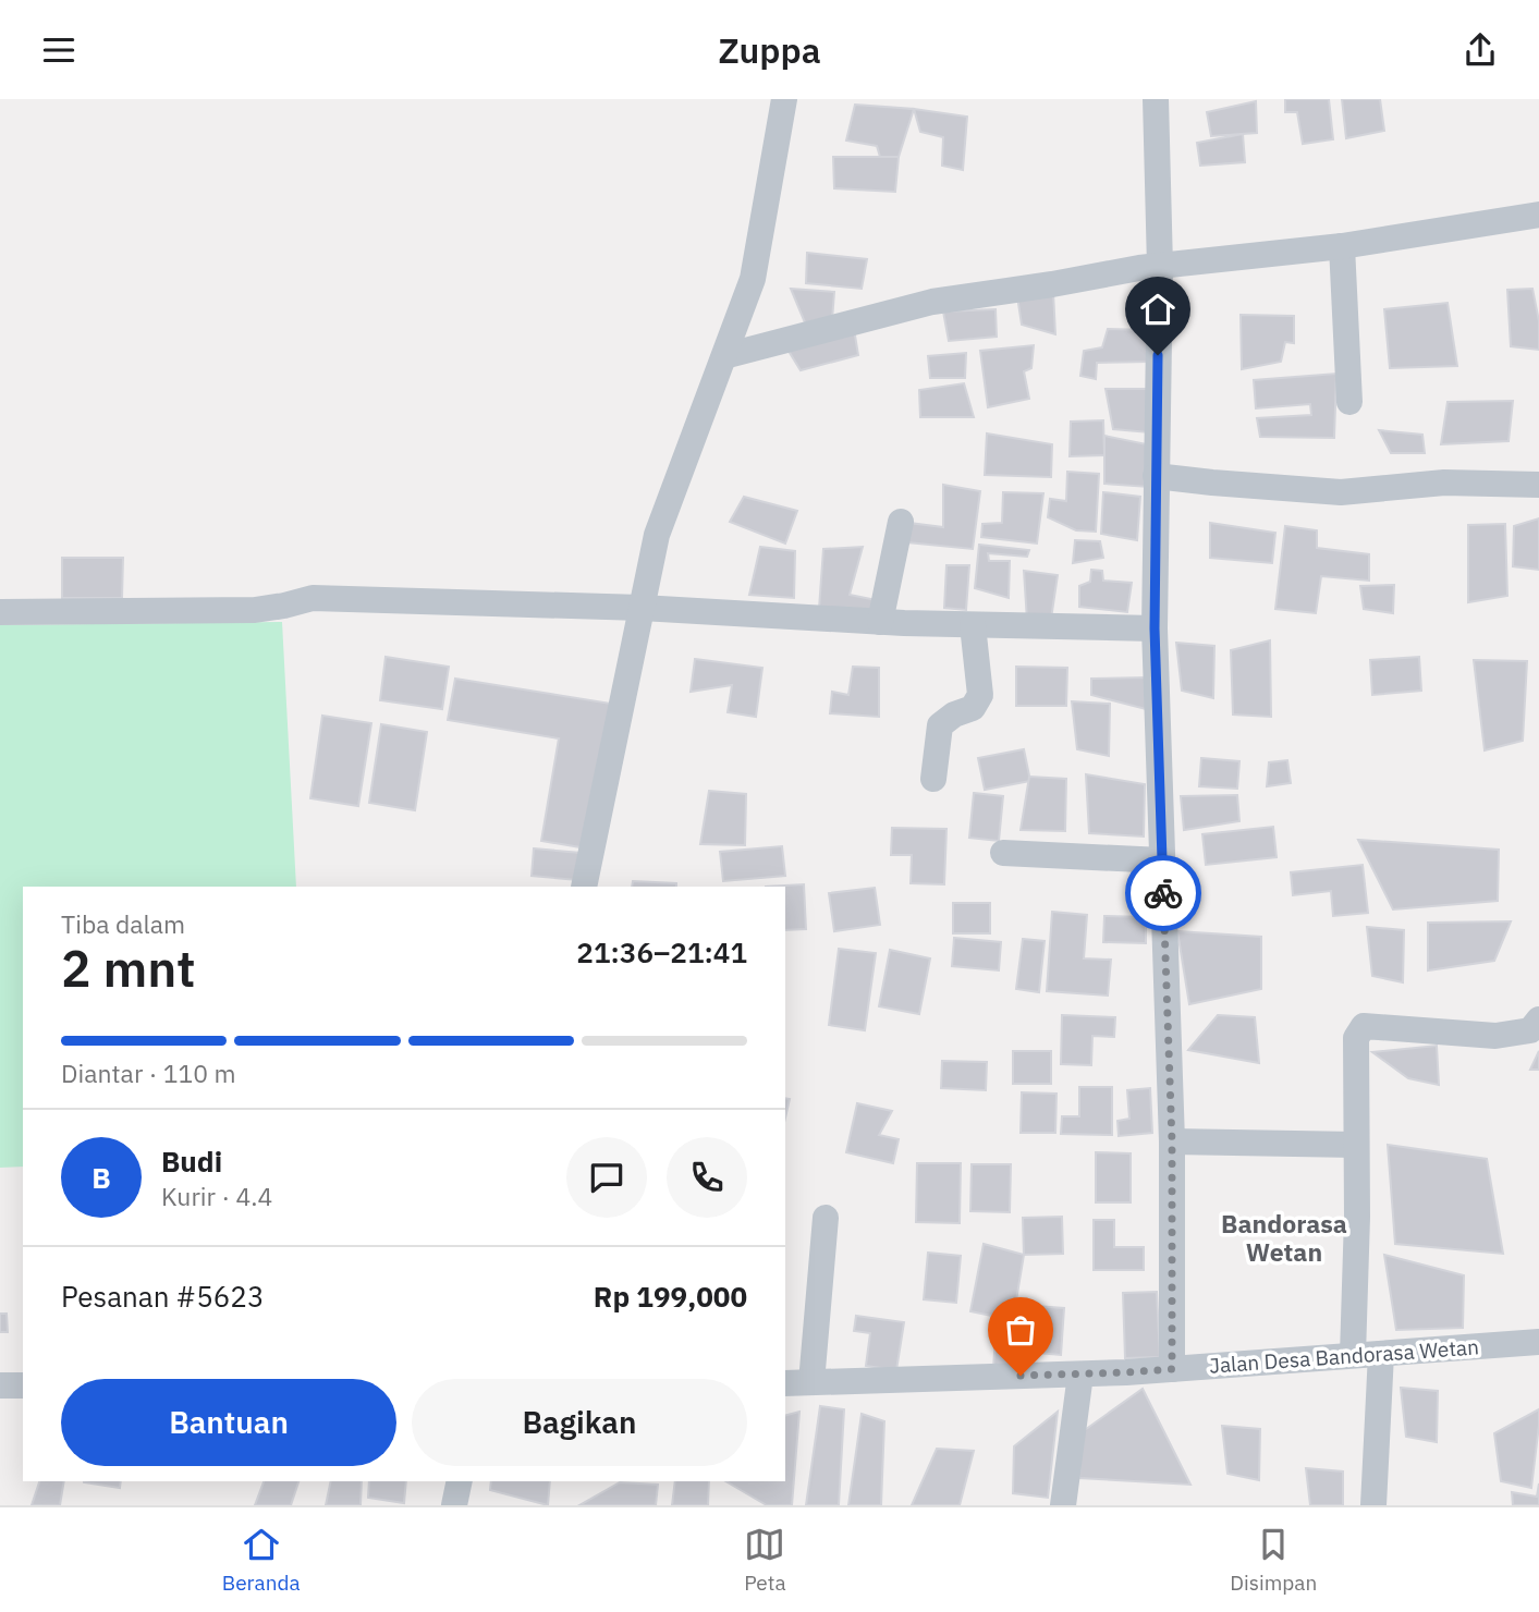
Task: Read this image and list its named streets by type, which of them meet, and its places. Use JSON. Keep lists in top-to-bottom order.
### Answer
{
  "streets": {
    "street": ["Jalan Desa Bandorasa Wetan"]
  },
  "districts": ["Bandorasa Wetan"],
  "page": {
    "header": "Zuppa",
    "heading": ["2 mnt", "Tiba dalam", "21:36–21:41"],
    "panel": [
      "Budi",
      "Kurir · 4.4",
      "Pesanan #5623",
      "Rp 199,000"
    ],
    "bar": "Diantar · 110 m",
    "round": "B",
    "buttons": ["Bantuan", "Bagikan"],
    "tabs": ["Beranda", "Peta", "Disimpan"]
  }
}
